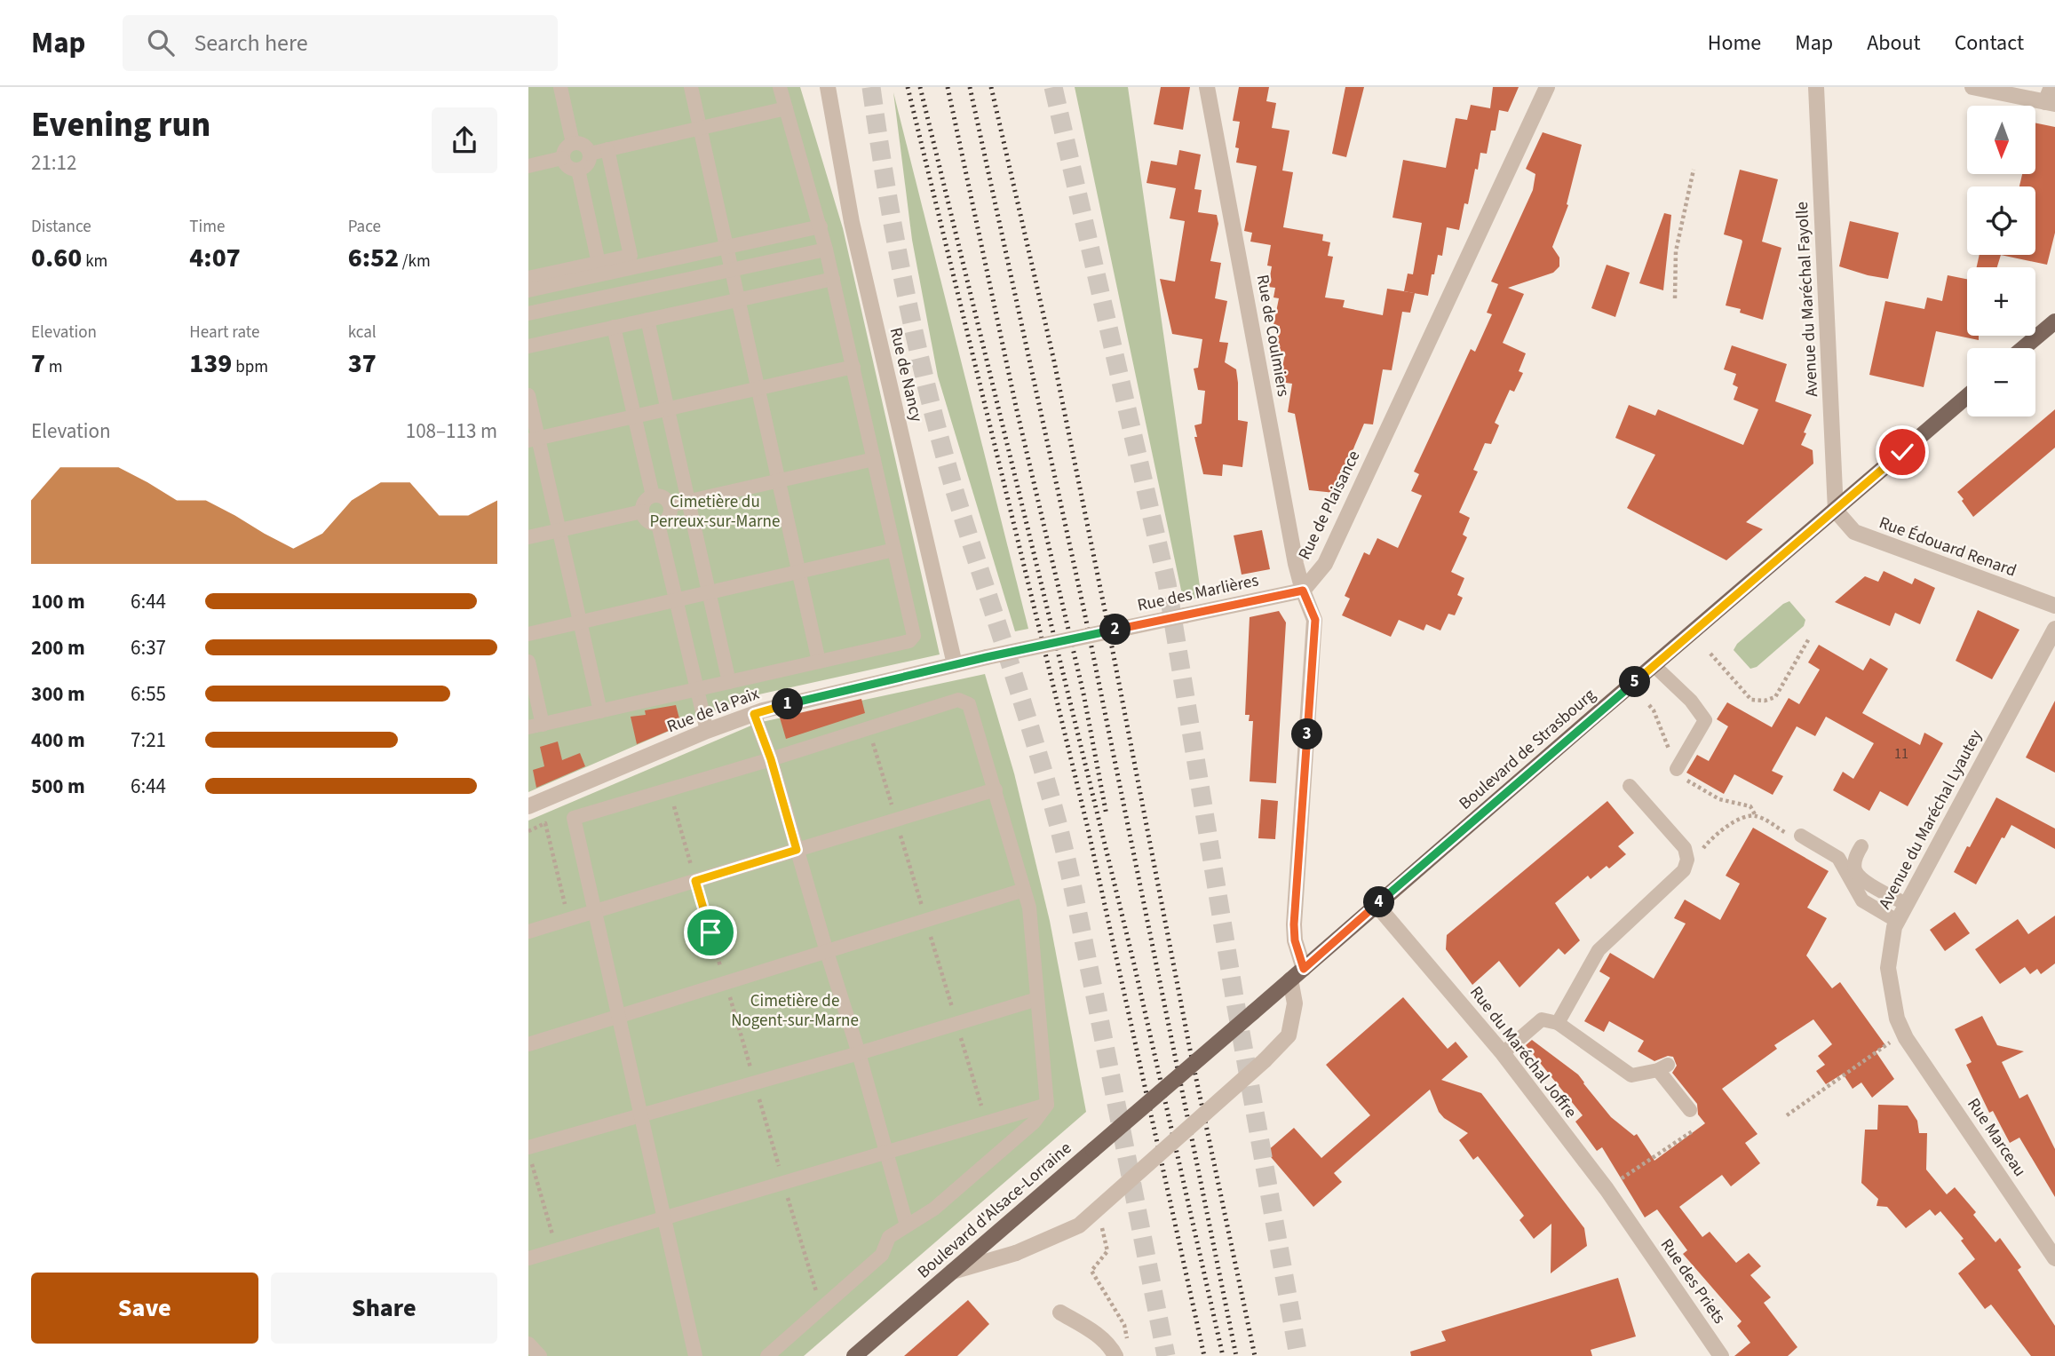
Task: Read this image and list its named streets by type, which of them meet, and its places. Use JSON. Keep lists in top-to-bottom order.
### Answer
{
  "streets": {
    "main road": ["Boulevard de Strasbourg", "Boulevard d'Alsace-Lorraine"],
    "street": [
      "Avenue du Maréchal Fayolle",
      "Rue de Coulmiers",
      "Rue de Nancy",
      "Rue de Plaisance",
      "Rue Édouard Renard",
      "Rue des Marlières",
      "Rue de la Paix",
      "Avenue du Maréchal Lyautey",
      "Rue du Maréchal Joffre",
      "Rue Marceau",
      "Rue des Priets"
    ]
  },
  "crossings": [
    ["Avenue du Maréchal Fayolle", "Rue Édouard Renard"],
    ["Avenue du Maréchal Fayolle", "Boulevard de Strasbourg"],
    ["Rue de Coulmiers", "Rue de Plaisance"],
    ["Rue de Coulmiers", "Rue des Marlières"],
    ["Rue de Nancy", "Rue des Marlières"],
    ["Rue de Nancy", "Rue de la Paix"],
    ["Rue de Plaisance", "Rue des Marlières"],
    ["Rue Édouard Renard", "Boulevard de Strasbourg"],
    ["Rue des Marlières", "Rue de la Paix"],
    ["Boulevard de Strasbourg", "Rue du Maréchal Joffre"],
    ["Boulevard de Strasbourg", "Boulevard d'Alsace-Lorraine"],
    ["Avenue du Maréchal Lyautey", "Rue Marceau"],
    ["Rue du Maréchal Joffre", "Rue des Priets"]
  ],
  "parks": ["Cimetière du Perreux-sur-Marne", "Cimetière de Nogent-sur-Marne"],
  "house_numbers": ["11"],
  "north": "bottom",
  "page": {
    "header": "Map",
    "search": "Search here",
    "nav": [
      "Home",
      "Map",
      "About",
      "Contact"
    ],
    "heading": ["Evening run", "21:12"],
    "map_buttons": ["+", "−"],
    "stats": [
      ["Distance", "0.60 km"],
      ["Time", "4:07"],
      ["Pace", "6:52 /km"],
      ["Elevation", "7 m"],
      ["Heart rate", "139 bpm"],
      ["kcal", "37"]
    ],
    "chart": ["Elevation", "108–113 m"],
    "list": [
      {
        "name": "100 m",
        "note": "6:44"
      },
      {
        "name": "200 m",
        "note": "6:37"
      },
      {
        "name": "300 m",
        "note": "6:55"
      },
      {
        "name": "400 m",
        "note": "7:21"
      },
      {
        "name": "500 m",
        "note": "6:44"
      }
    ],
    "pins": [
      "2",
      "5",
      "1",
      "3",
      "4"
    ],
    "buttons": ["Save", "Share"]
  }
}
